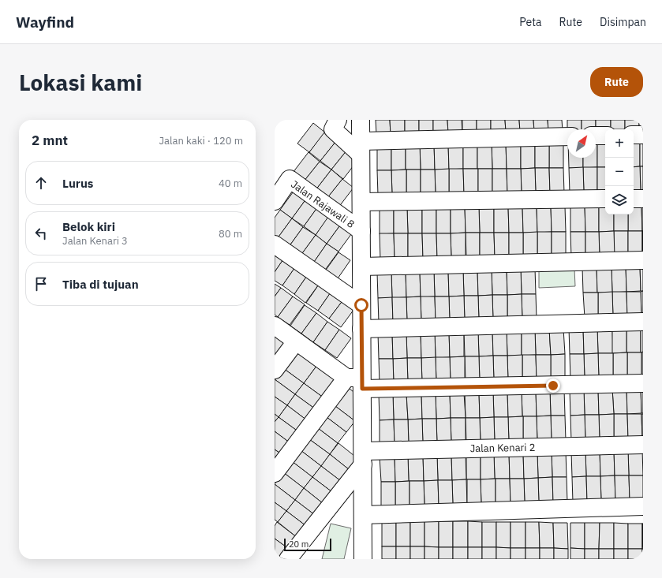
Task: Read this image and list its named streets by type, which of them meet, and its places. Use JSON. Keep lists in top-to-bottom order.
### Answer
{
  "streets": {
    "street": ["Jalan Rajawali 8", "Jalan Kenari 2"]
  },
  "scale_bar": "20 m",
  "north": "top right",
  "page": {
    "header": "Wayfind",
    "nav": ["Peta", "Rute", "Disimpan"],
    "buttons": "Rute",
    "title": "Lokasi kami",
    "heading": ["2 mnt", "Jalan kaki · 120 m"],
    "map_buttons": ["+", "−"],
    "list": [
      ["Lurus", "40 m"],
      ["Belok kiri", "Jalan Kenari 3", "80 m"],
      "Tiba di tujuan"
    ],
    "scale": "20 m"
  }
}
